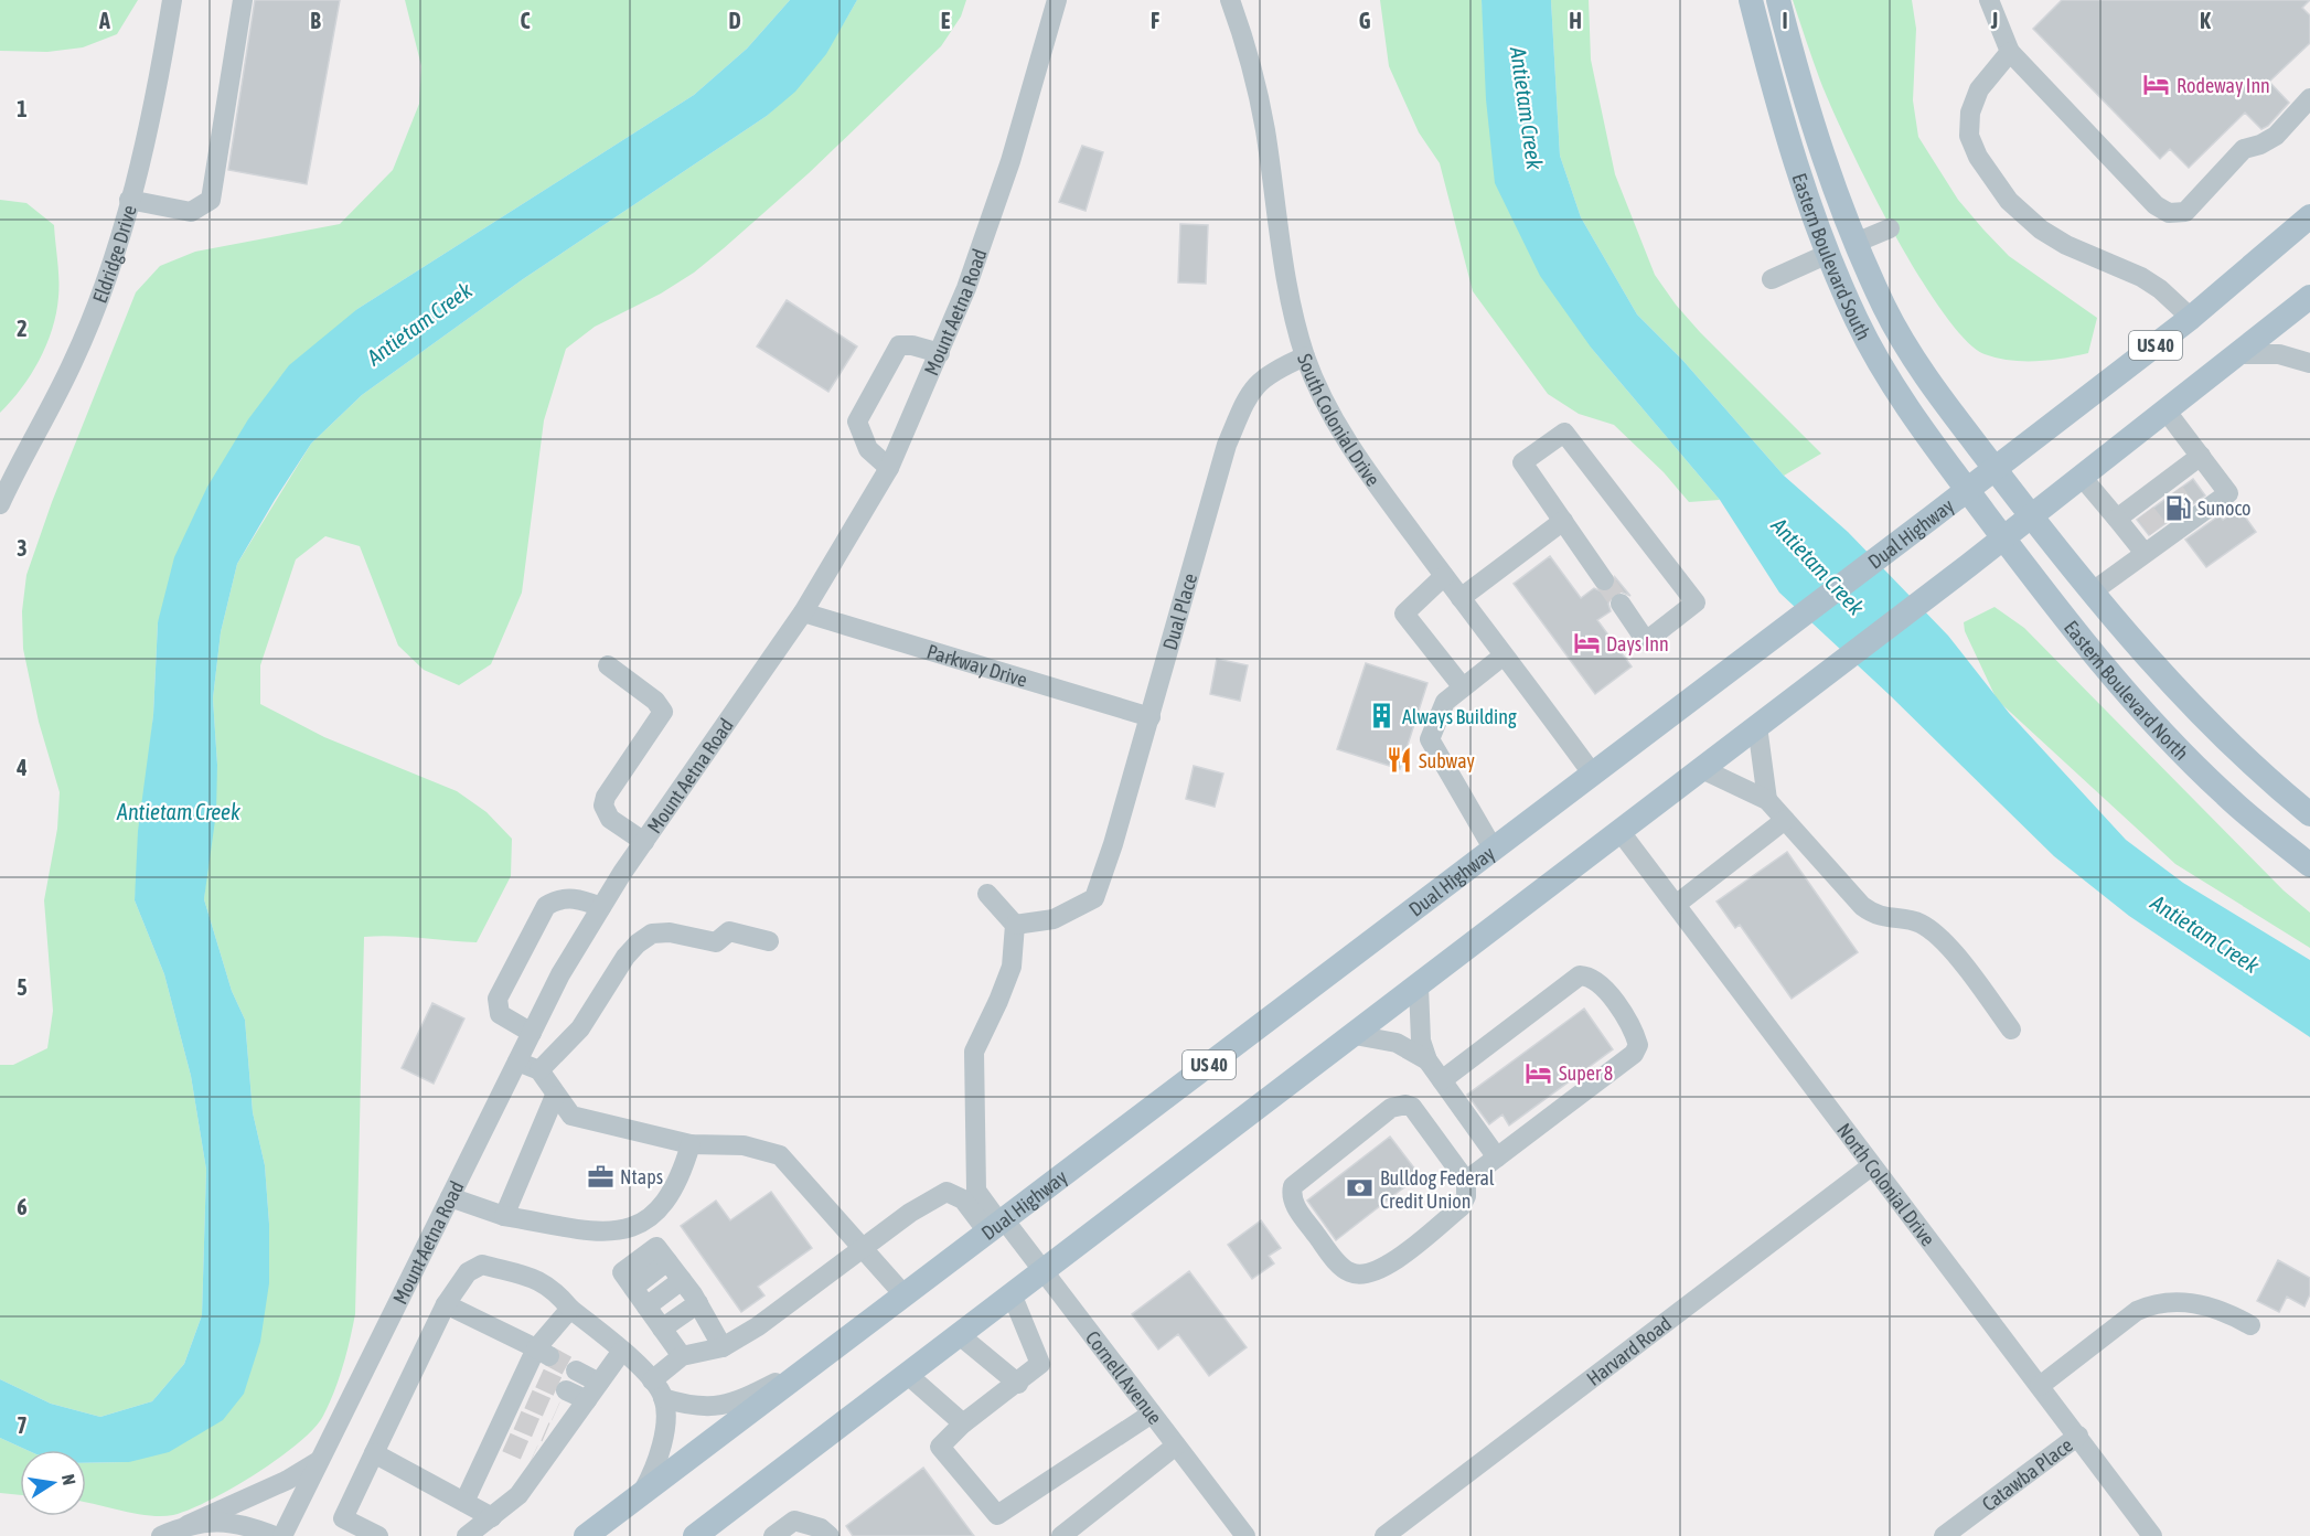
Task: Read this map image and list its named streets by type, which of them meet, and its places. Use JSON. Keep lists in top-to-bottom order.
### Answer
{
  "streets": {
    "main road": [
      "Eastern Boulevard South",
      "US 40",
      "Dual Highway",
      "Eastern Boulevard North"
    ],
    "street": [
      "Eldridge Drive",
      "Mount Aetna Road",
      "South Colonial Drive",
      "Dual Place",
      "Parkway Drive",
      "North Colonial Drive",
      "Harvard Road",
      "Cornell Avenue",
      "Catawba Place"
    ]
  },
  "crossings": [
    ["Eastern Boulevard South", "Dual Highway"],
    ["Eastern Boulevard South", "Eastern Boulevard North"],
    ["Mount Aetna Road", "Parkway Drive"],
    ["South Colonial Drive", "Dual Highway"],
    ["South Colonial Drive", "Dual Place"],
    ["Dual Highway", "Eastern Boulevard North"],
    ["Dual Highway", "Cornell Avenue"],
    ["Dual Place", "Parkway Drive"],
    ["North Colonial Drive", "Harvard Road"],
    ["North Colonial Drive", "Catawba Place"]
  ],
  "water": ["Antietam Creek"],
  "places": {
    "hotel": ["Rodeway Inn", "Days Inn", "Super 8"],
    "fuel station": ["Sunoco"],
    "building": ["Always Building"],
    "restaurant": ["Subway"],
    "office": ["Ntaps"],
    "bank": ["Bulldog Federal Credit Union"]
  },
  "north": "right",
  "grid": {
    "columns": [
      "A",
      "B",
      "C",
      "D",
      "E",
      "F",
      "G",
      "H",
      "I",
      "J",
      "K"
    ],
    "rows": [
      "1",
      "2",
      "3",
      "4",
      "5",
      "6",
      "7"
    ]
  }
}
